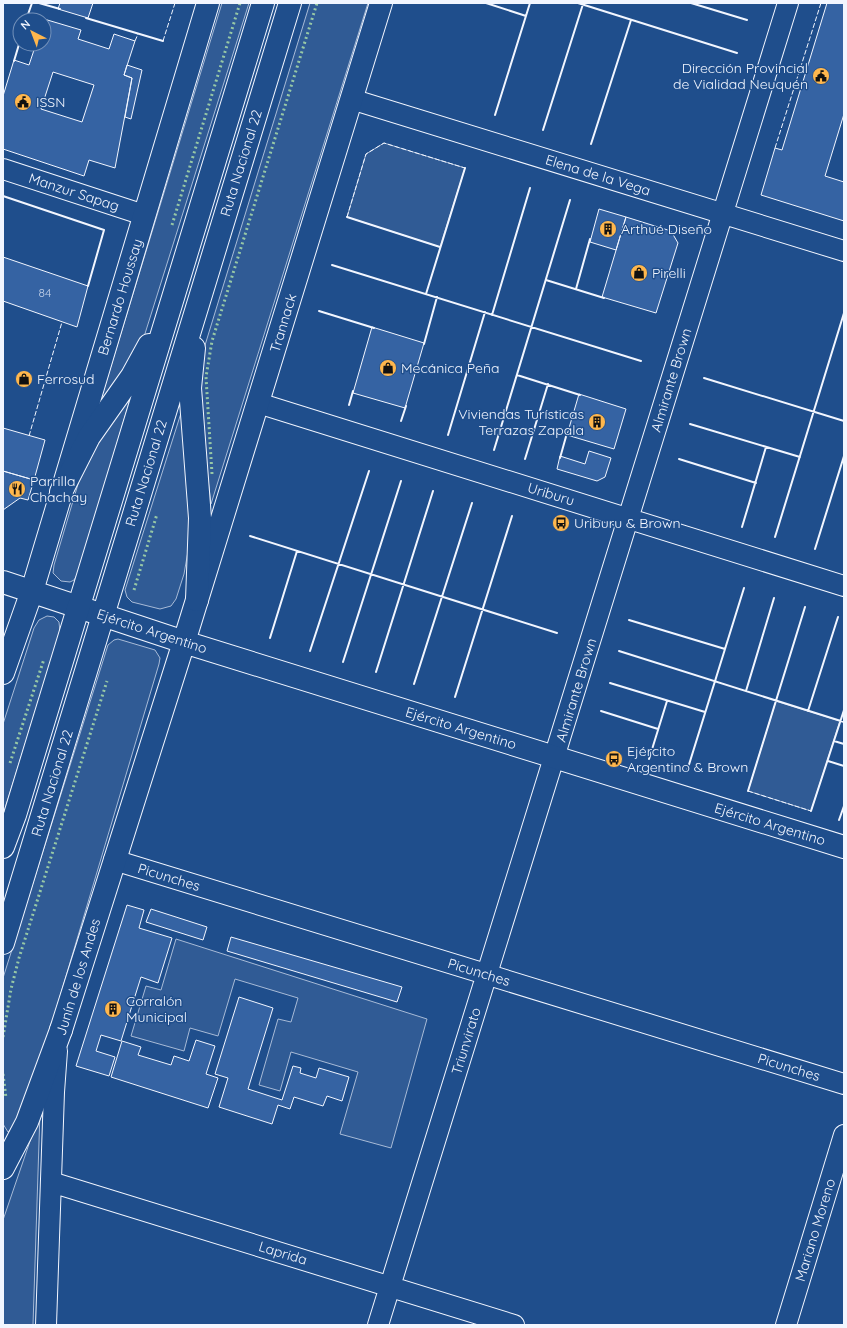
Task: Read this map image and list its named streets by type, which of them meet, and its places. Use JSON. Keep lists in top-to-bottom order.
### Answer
{
  "streets": {
    "main road": [
      "Ruta Nacional 22",
      "Bernardo Houssay",
      "Trannack",
      "Ejército Argentino",
      "Junín de los Andes"
    ],
    "street": [
      "Elena de la Vega",
      "Manzur Sapag",
      "Almirante Brown",
      "Uriburu",
      "Picunches",
      "Triunvirato",
      "Mariano Moreno",
      "Laprida"
    ]
  },
  "crossings": [
    ["Ruta Nacional 22", "Ejército Argentino"],
    ["Elena de la Vega", "Trannack"],
    ["Elena de la Vega", "Almirante Brown"],
    ["Manzur Sapag", "Bernardo Houssay"],
    ["Bernardo Houssay", "Ejército Argentino"],
    ["Trannack", "Uriburu"],
    ["Trannack", "Ejército Argentino"],
    ["Trannack", "Junín de los Andes"],
    ["Almirante Brown", "Uriburu"],
    ["Almirante Brown", "Ejército Argentino"],
    ["Almirante Brown", "Triunvirato"],
    ["Ejército Argentino", "Junín de los Andes"],
    ["Ejército Argentino", "Triunvirato"],
    ["Picunches", "Junín de los Andes"],
    ["Picunches", "Triunvirato"],
    ["Junín de los Andes", "Laprida"],
    ["Triunvirato", "Laprida"]
  ],
  "places": {
    "public building": ["Dirección Provincial de Vialidad Neuquén", "ISSN"],
    "building": ["Arthué Diseño", "Viviendas Turísticas Terrazas Zapala", "Corralón Municipal"],
    "shop": ["Pirelli", "Mecánica Peña", "Ferrosud"],
    "restaurant": ["Parrilla Chachay"],
    "bus stop": ["Uriburu & Brown", "Ejército Argentino & Brown"]
  },
  "house_numbers": ["84"],
  "north": "top left"
}
